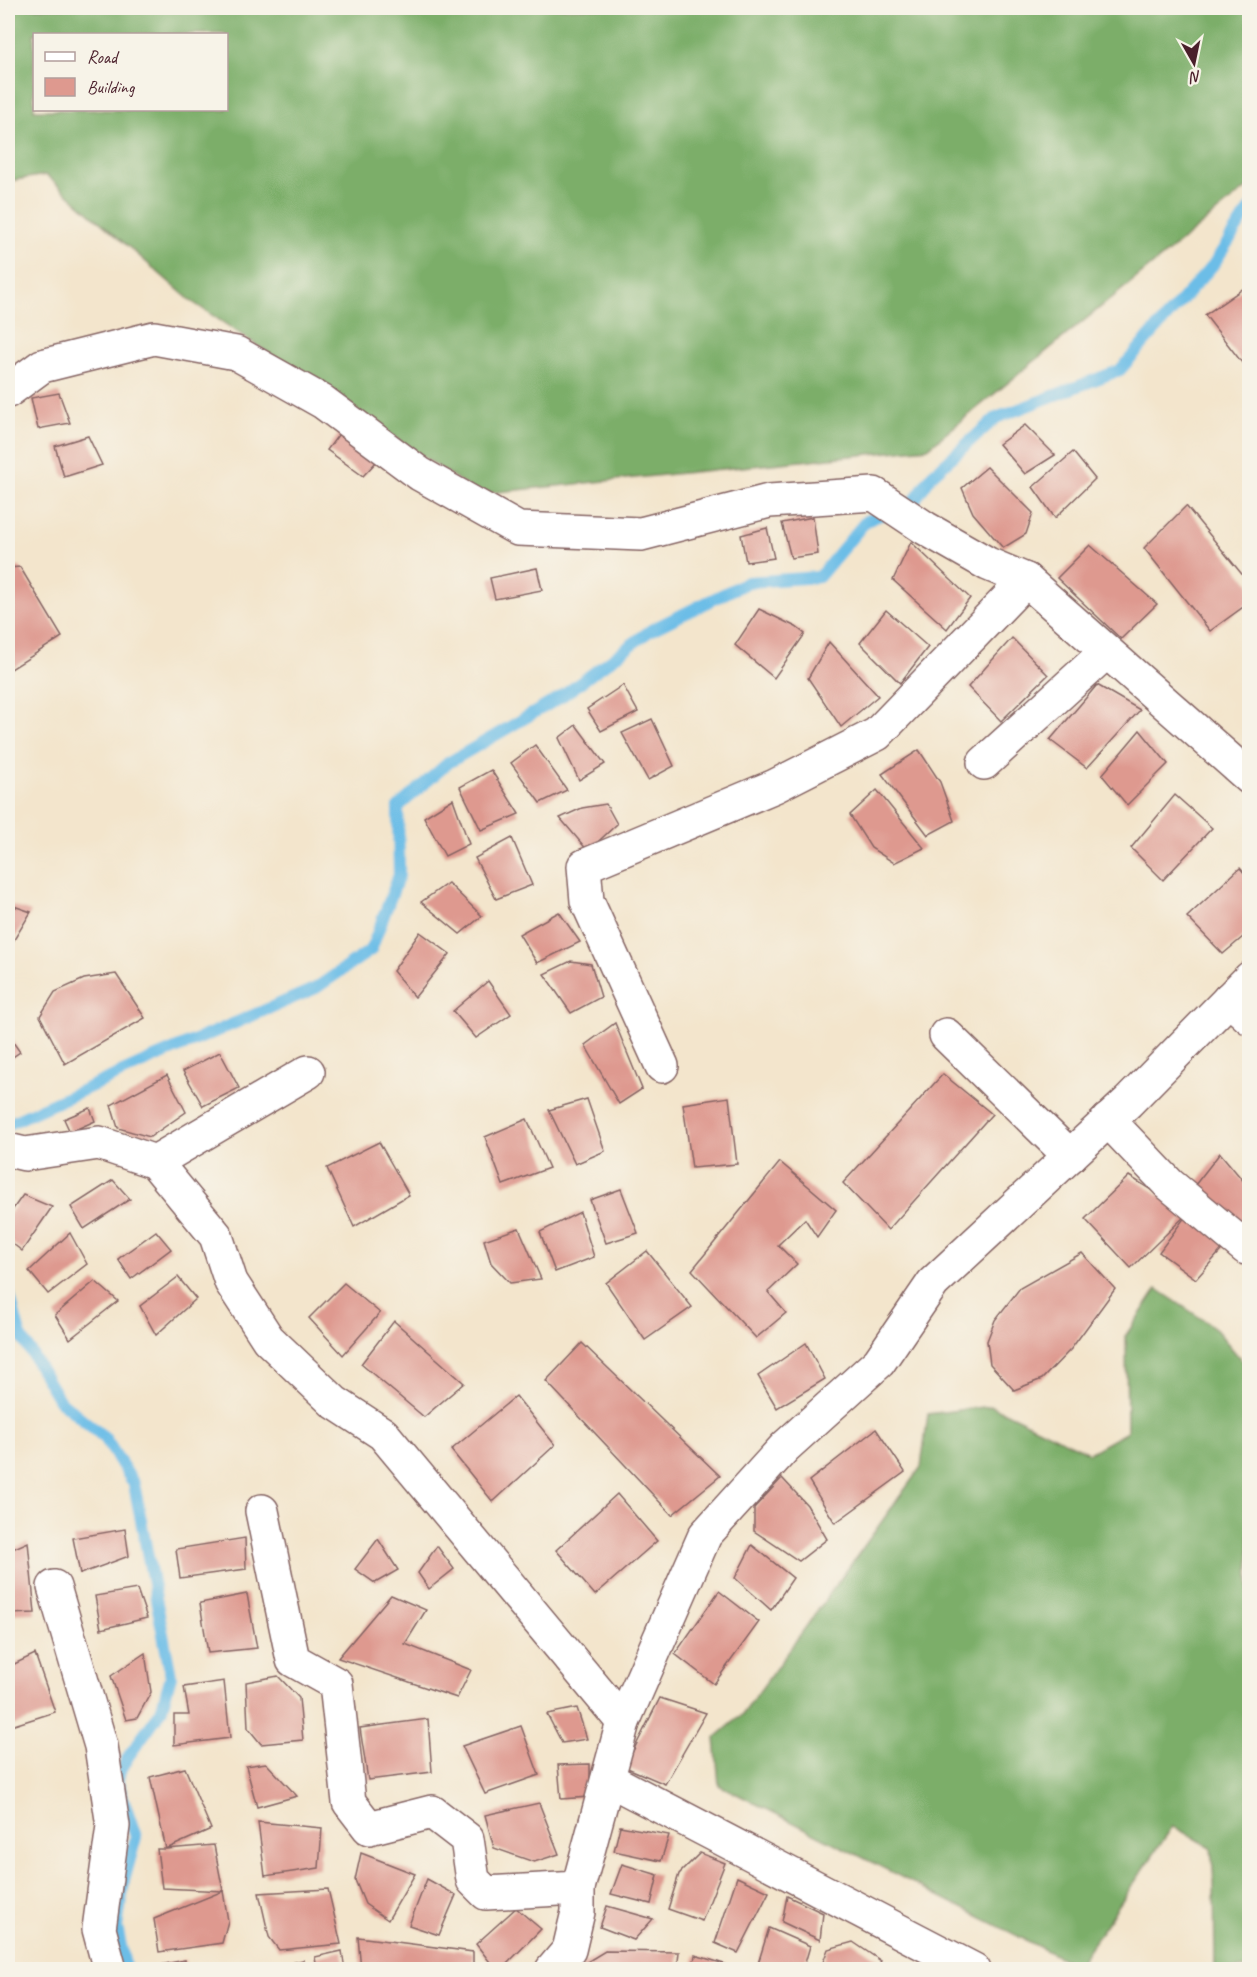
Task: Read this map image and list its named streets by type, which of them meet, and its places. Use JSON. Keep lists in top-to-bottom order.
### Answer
{
  "legend": ["Road", "Building"],
  "north": "bottom"
}
